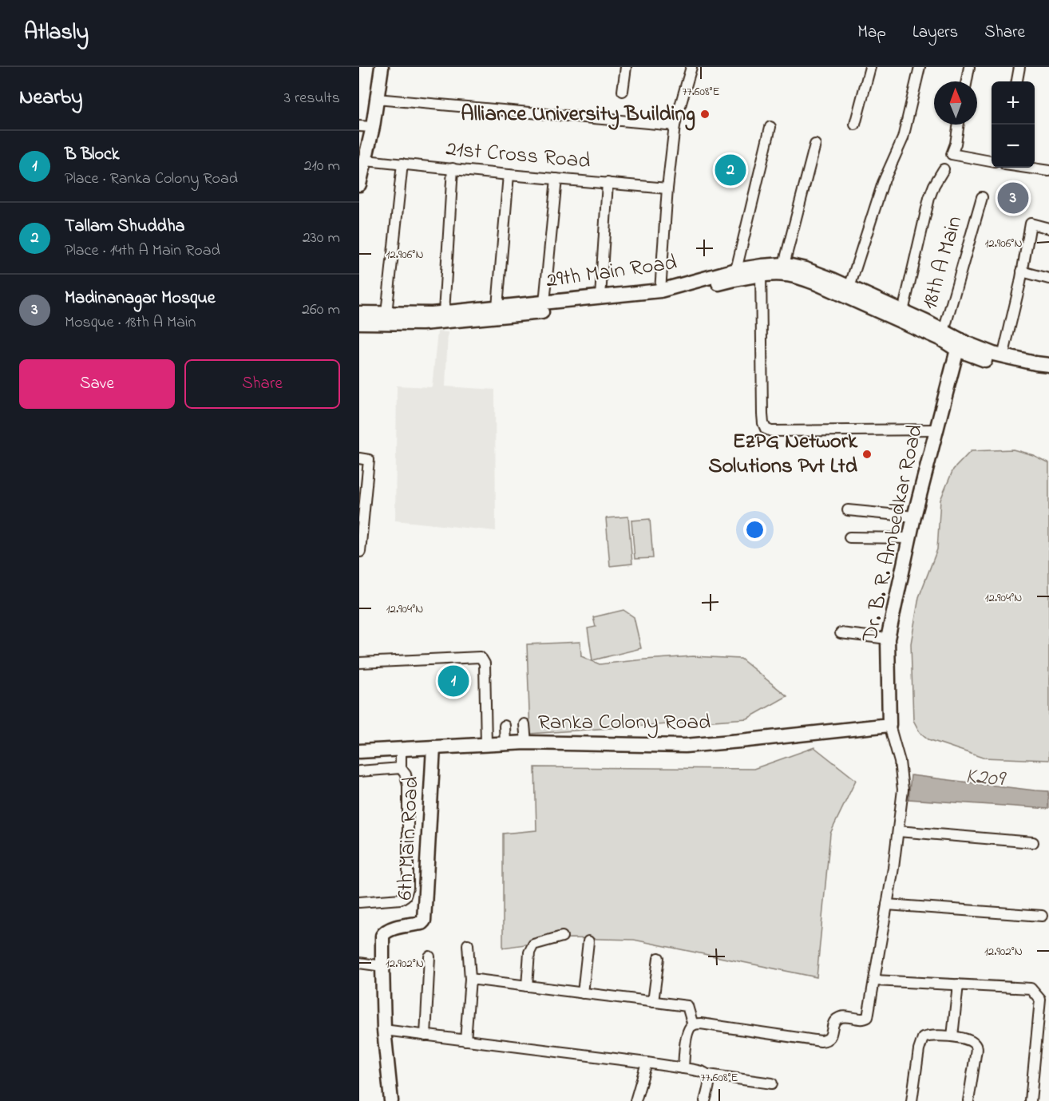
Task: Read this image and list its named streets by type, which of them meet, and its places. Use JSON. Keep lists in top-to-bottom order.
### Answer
{
  "streets": {
    "street": [
      "21st Cross Road",
      "18th A Main",
      "29th Main Road",
      "Dr. B. R. Ambedkar Road",
      "Ranka Colony Road",
      "6th Main Road"
    ]
  },
  "crossings": [
    ["18th A Main", "29th Main Road"],
    ["29th Main Road", "Dr. B. R. Ambedkar Road"],
    ["Dr. B. R. Ambedkar Road", "Ranka Colony Road"],
    ["Ranka Colony Road", "6th Main Road"]
  ],
  "water": ["K209"],
  "places": ["Alliance University Building", "EzPG Network Solutions Pvt Ltd"],
  "north": "top",
  "page": {
    "header": "Atlasly",
    "nav": ["Map", "Layers", "Share"],
    "heading": ["Nearby", "3 results"],
    "map_buttons": ["+", "−"],
    "list": [
      {
        "mark": "1",
        "name": "B Block",
        "note": "Place · Ranka Colony Road",
        "value": "210 m"
      },
      {
        "mark": "2",
        "name": "Tallam Shuddha",
        "note": "Place · 14th A Main Road",
        "value": "230 m"
      },
      {
        "mark": "3",
        "name": "Madinanagar Mosque",
        "note": "Mosque · 18th A Main",
        "value": "260 m"
      }
    ],
    "pins": ["2", "3", "1"],
    "buttons": ["Save", "Share"]
  },
  "coordinates": [
    "77.608°E",
    "12.906°N",
    "12.904°N",
    "12.902°N"
  ]
}
